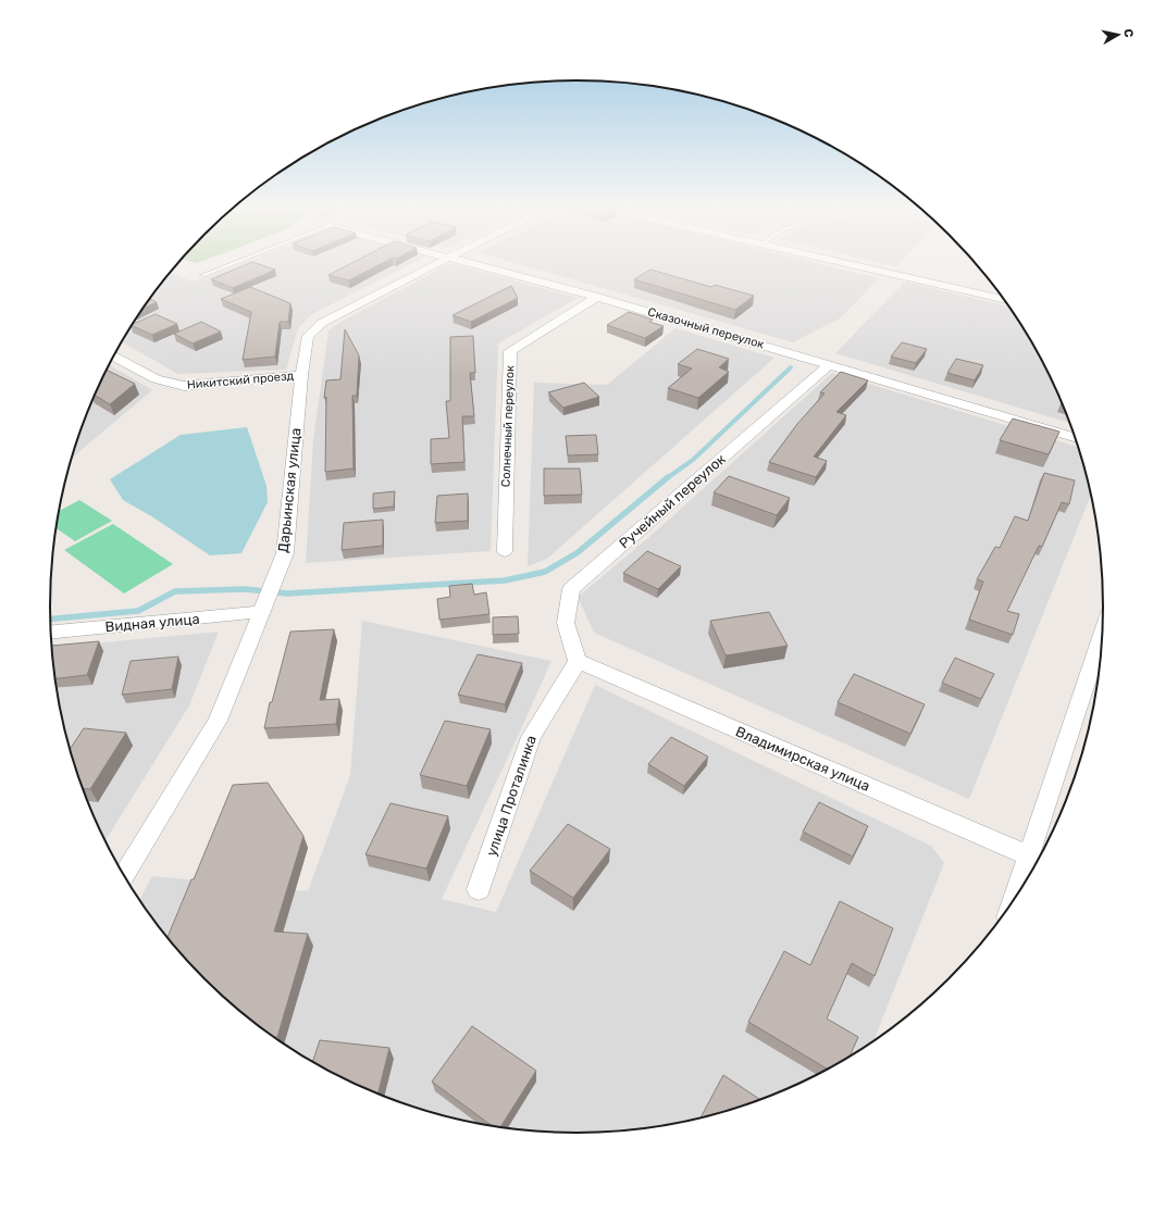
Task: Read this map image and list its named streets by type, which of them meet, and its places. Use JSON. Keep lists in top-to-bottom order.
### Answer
{
  "streets": {
    "street": [
      "Сказочный переулок",
      "Никитский проезд",
      "Солнечный переулок",
      "Дарьинская улица",
      "Ручейный переулок",
      "Видная улица",
      "Владимирская улица",
      "улица Проталинка"
    ]
  },
  "crossings": [
    ["Сказочный переулок", "Солнечный переулок"],
    ["Сказочный переулок", "Ручейный переулок"],
    ["Никитский проезд", "Дарьинская улица"],
    ["Дарьинская улица", "Видная улица"],
    ["Ручейный переулок", "Владимирская улица"],
    ["Ручейный переулок", "улица Проталинка"],
    ["Владимирская улица", "улица Проталинка"]
  ],
  "north": "right"
}
